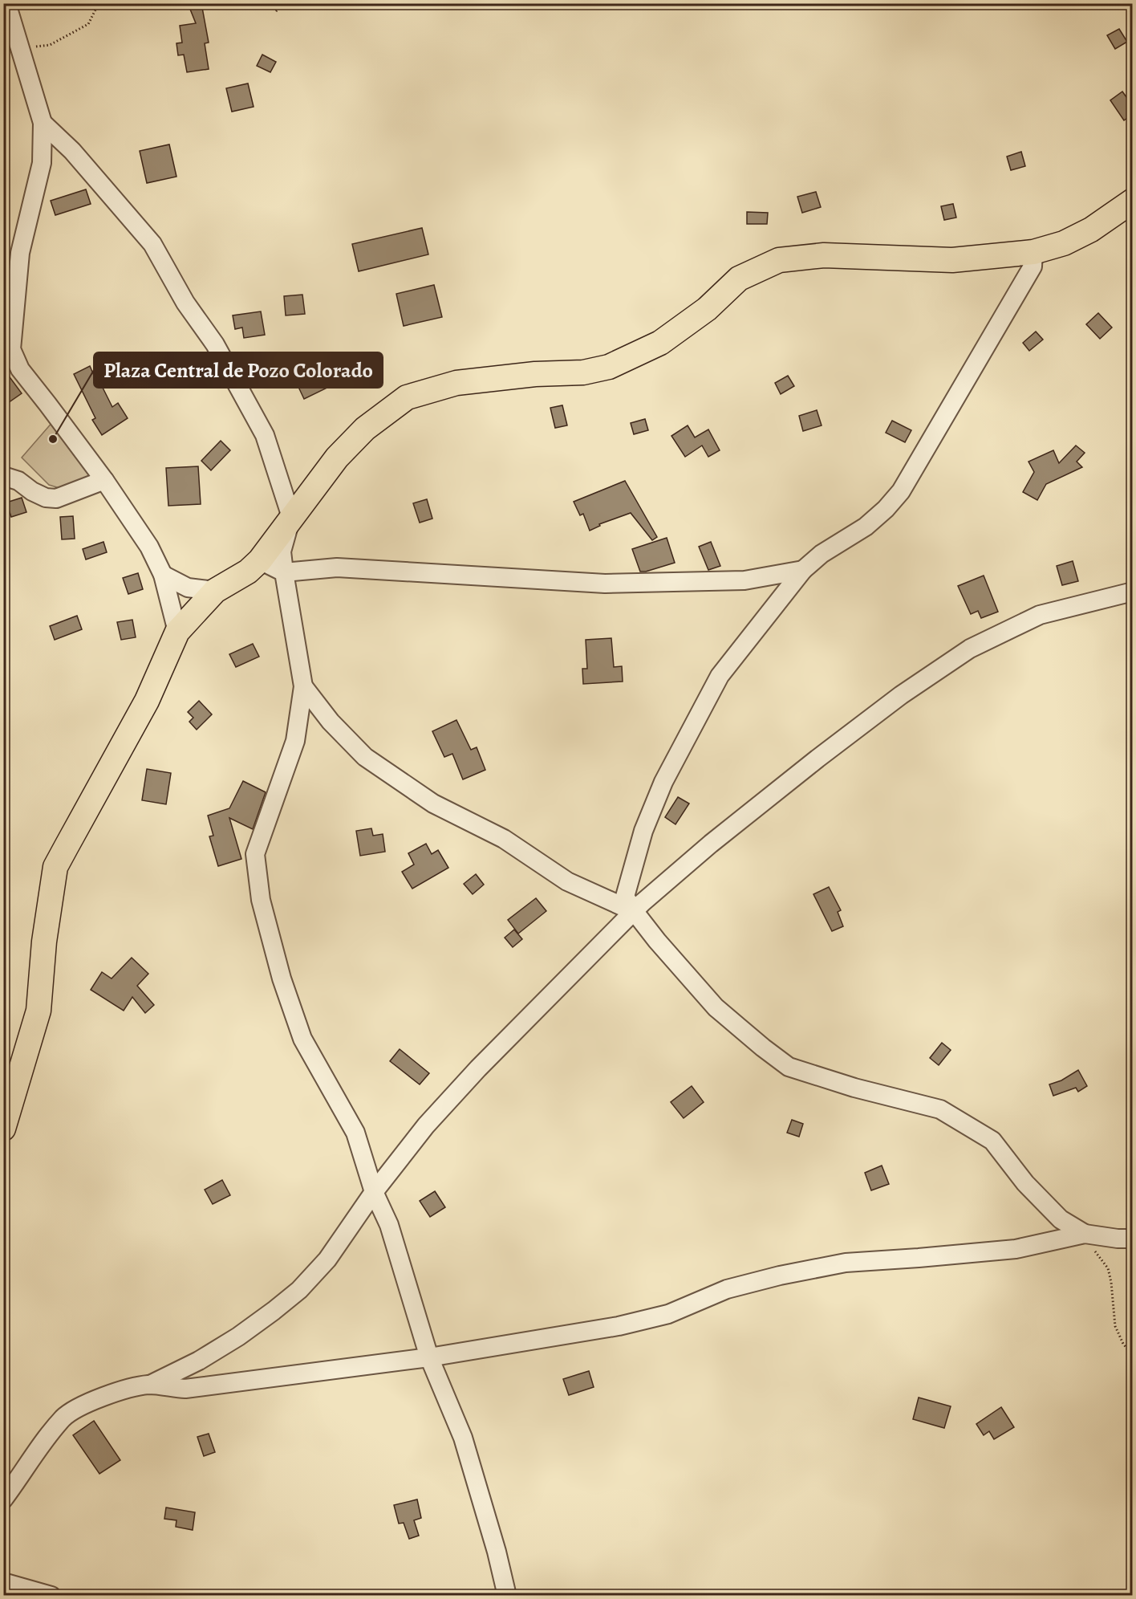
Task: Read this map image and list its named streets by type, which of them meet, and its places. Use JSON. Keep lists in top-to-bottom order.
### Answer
{
  "places": ["Plaza Central de Pozo Colorado"]
}
